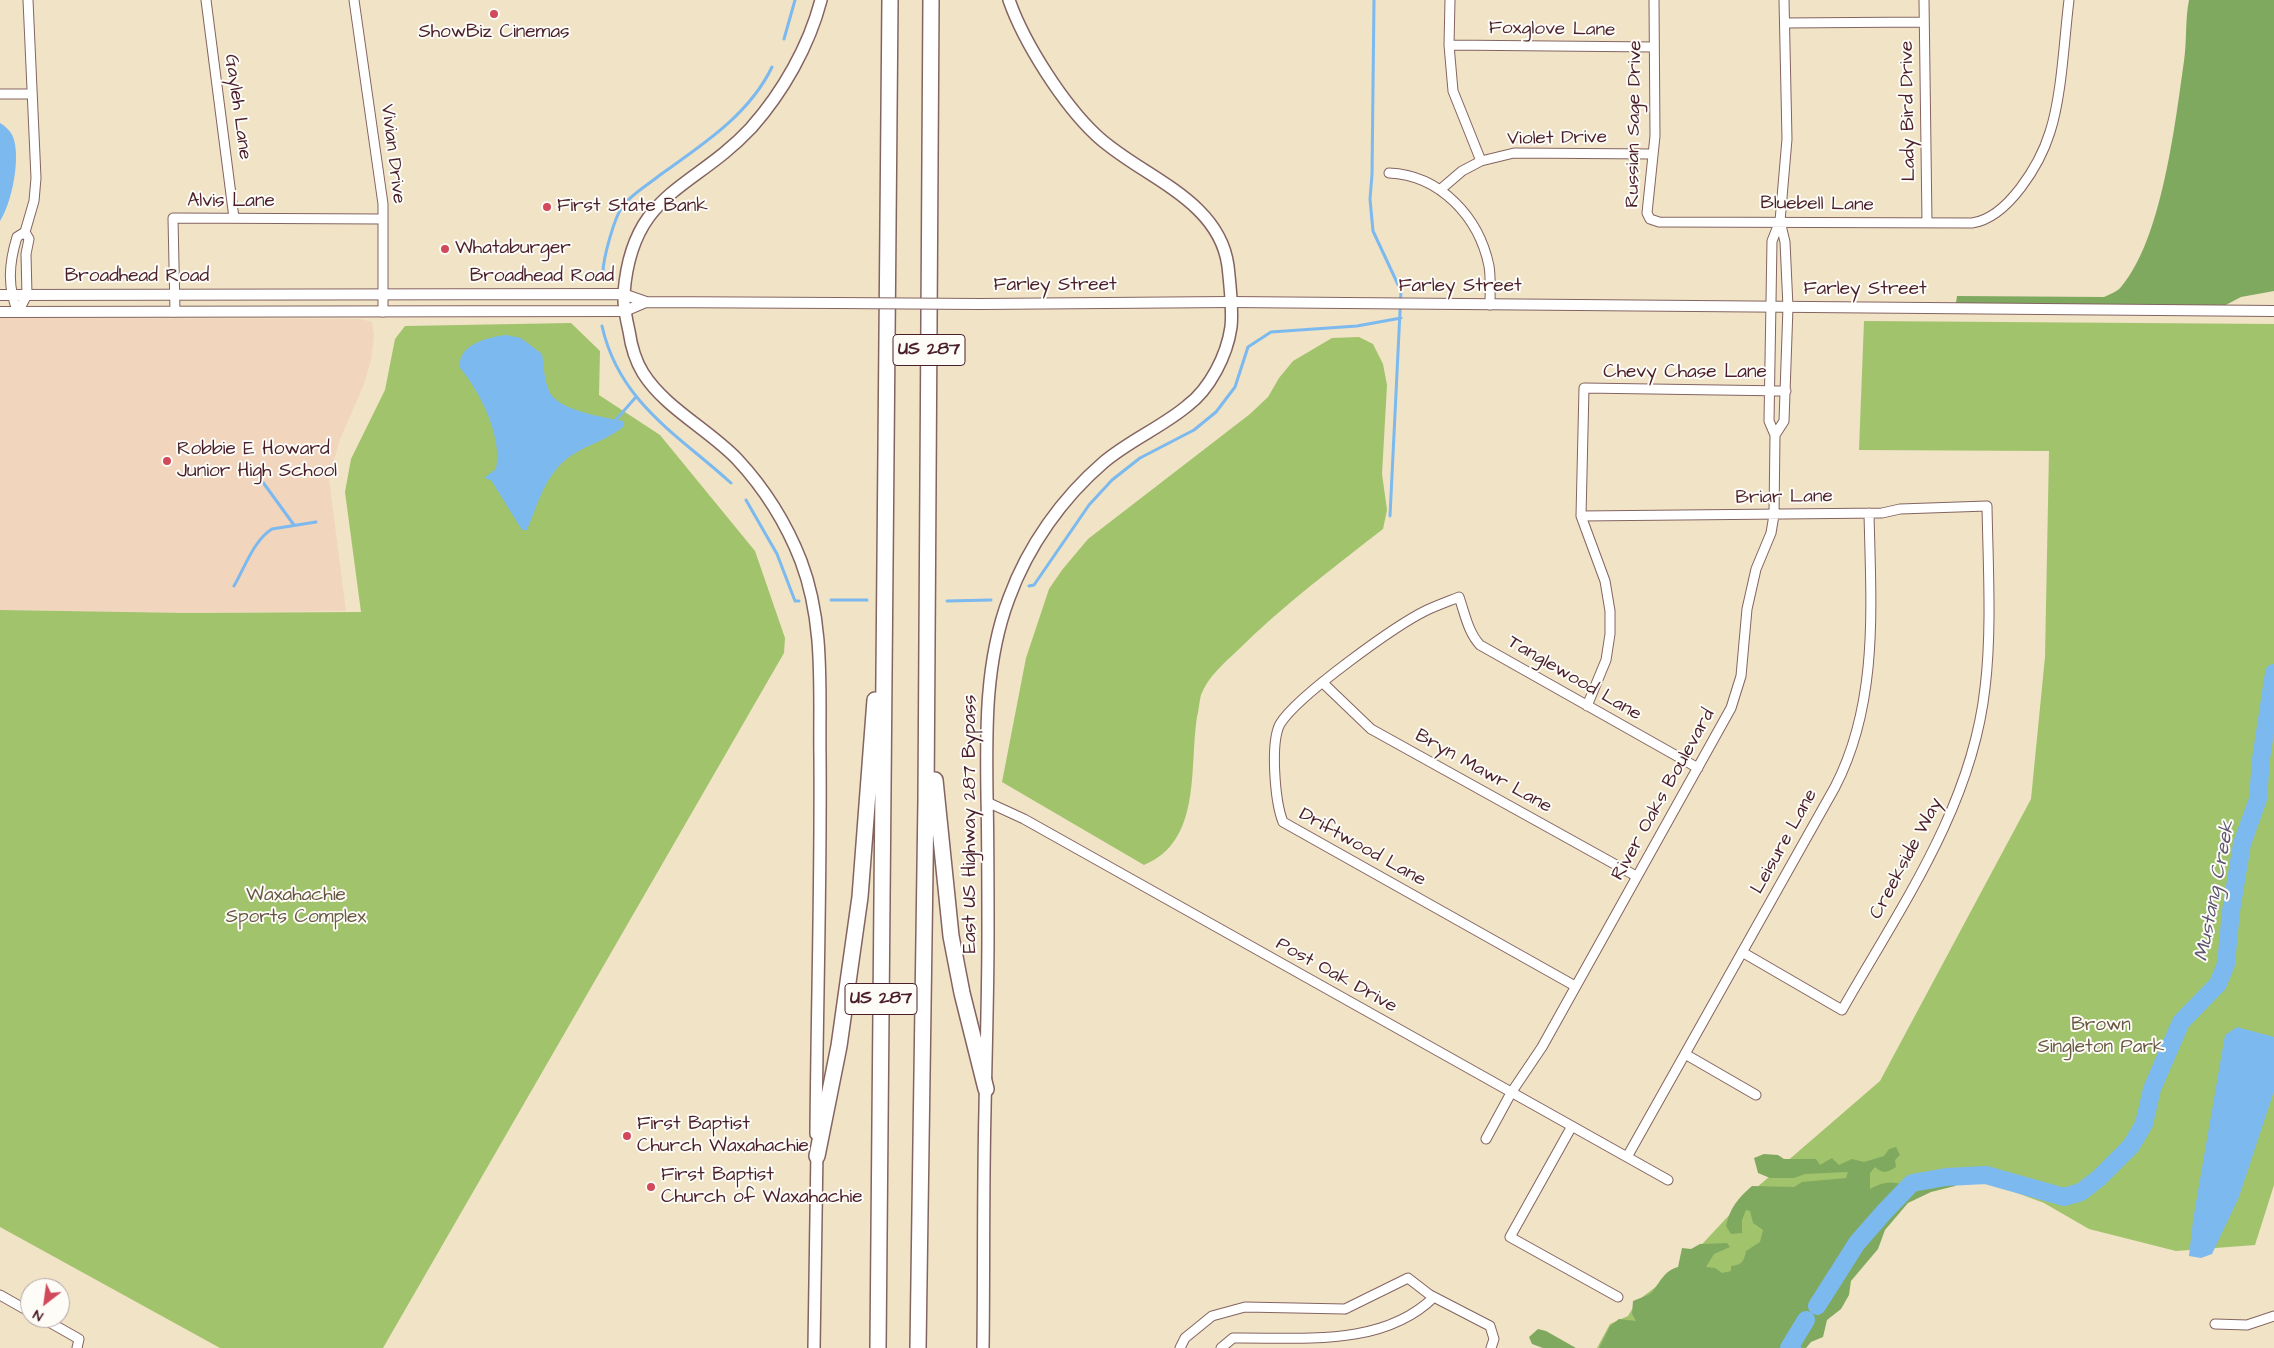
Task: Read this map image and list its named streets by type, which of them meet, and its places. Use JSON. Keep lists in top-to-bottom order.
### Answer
{
  "streets": {
    "highway": ["US 287"],
    "main road": ["East US Highway 287 Bypass"],
    "street": [
      "Foxglove Lane",
      "Gayleh Lane",
      "Lady Bird Drive",
      "Russian Sage Drive",
      "Violet Drive",
      "Vivian Drive",
      "Alvis Lane",
      "Bluebell Lane",
      "Broadhead Road",
      "Farley Street",
      "Chevy Chase Lane",
      "Briar Lane",
      "Tanglewood Lane",
      "Bryn Mawr Lane",
      "River Oaks Boulevard",
      "Leisure Lane",
      "Driftwood Lane",
      "Creekside Way",
      "Post Oak Drive"
    ]
  },
  "crossings": [
    ["Foxglove Lane", "Russian Sage Drive"],
    ["Gayleh Lane", "Alvis Lane"],
    ["Lady Bird Drive", "Bluebell Lane"],
    ["Russian Sage Drive", "Violet Drive"],
    ["Russian Sage Drive", "Bluebell Lane"],
    ["Vivian Drive", "Alvis Lane"],
    ["Vivian Drive", "Broadhead Road"],
    ["Alvis Lane", "Broadhead Road"],
    ["Bluebell Lane", "River Oaks Boulevard"],
    ["Broadhead Road", "Farley Street"],
    ["Farley Street", "River Oaks Boulevard"],
    ["Farley Street", "East US Highway 287 Bypass"],
    ["Chevy Chase Lane", "Briar Lane"],
    ["Chevy Chase Lane", "River Oaks Boulevard"],
    ["Briar Lane", "River Oaks Boulevard"],
    ["Briar Lane", "Leisure Lane"],
    ["Briar Lane", "Creekside Way"],
    ["Tanglewood Lane", "River Oaks Boulevard"],
    ["Tanglewood Lane", "Driftwood Lane"],
    ["Bryn Mawr Lane", "River Oaks Boulevard"],
    ["Bryn Mawr Lane", "Driftwood Lane"],
    ["River Oaks Boulevard", "Driftwood Lane"],
    ["River Oaks Boulevard", "Post Oak Drive"],
    ["East US Highway 287 Bypass", "Post Oak Drive"],
    ["Leisure Lane", "Creekside Way"],
    ["Leisure Lane", "Post Oak Drive"]
  ],
  "water": ["Mustang Creek"],
  "parks": ["Waxahachie Sports Complex", "Brown Singleton Park"],
  "places": [
    "ShowBiz Cinemas",
    "First State Bank",
    "Whataburger",
    "Robbie E Howard Junior High School",
    "First Baptist Church Waxahachie",
    "First Baptist Church of Waxahachie"
  ],
  "north": "bottom left"
}
